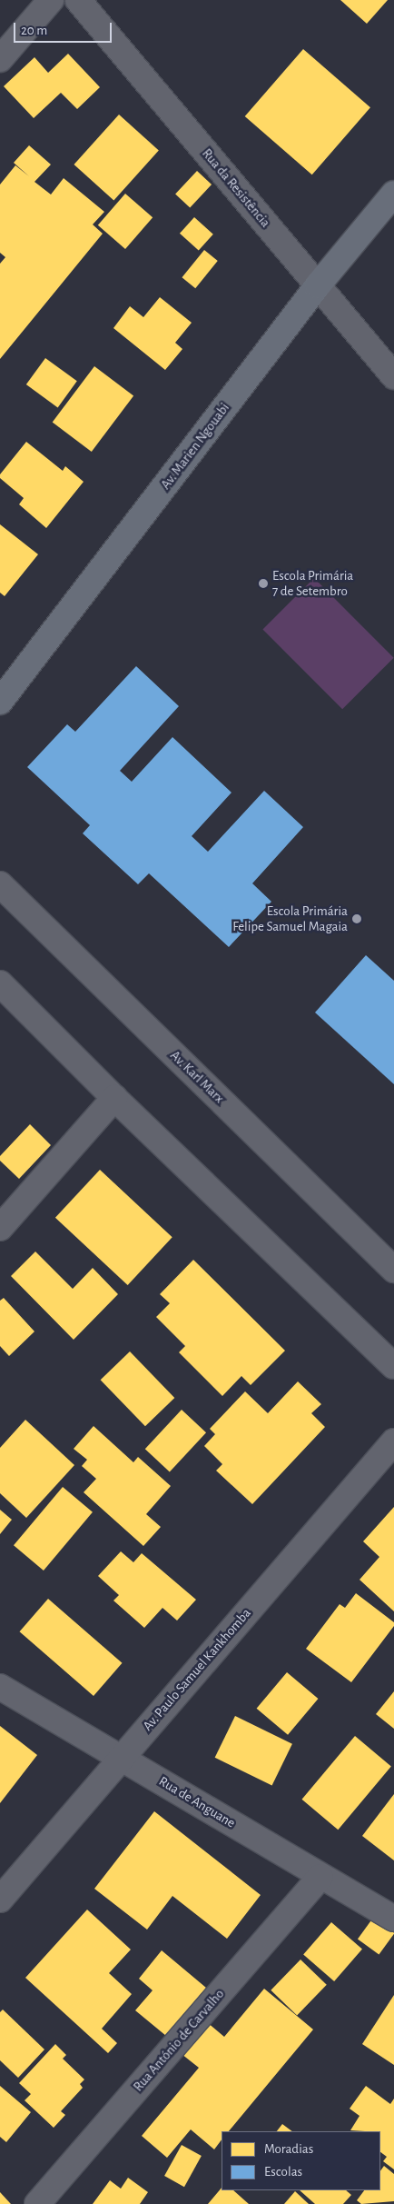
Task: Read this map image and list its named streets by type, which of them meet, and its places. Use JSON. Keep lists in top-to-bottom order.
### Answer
{
  "streets": {
    "main road": ["Av. Marien Ngouabi"],
    "street": [
      "Rua da Resistência",
      "Av. Karl Marx",
      "Av. Paulo Samuel Kankhomba",
      "Rua de Anguane",
      "Rua António de Carvalho"
    ]
  },
  "crossings": [
    ["Rua da Resistência", "Av. Marien Ngouabi"],
    ["Av. Paulo Samuel Kankhomba", "Rua de Anguane"],
    ["Rua de Anguane", "Rua António de Carvalho"]
  ],
  "places": ["Escola Primária 7 de Setembro", "Escola Primária Felipe Samuel Magaia"],
  "legend": ["Moradias", "Escolas"],
  "scale_bar": "20 m"
}
